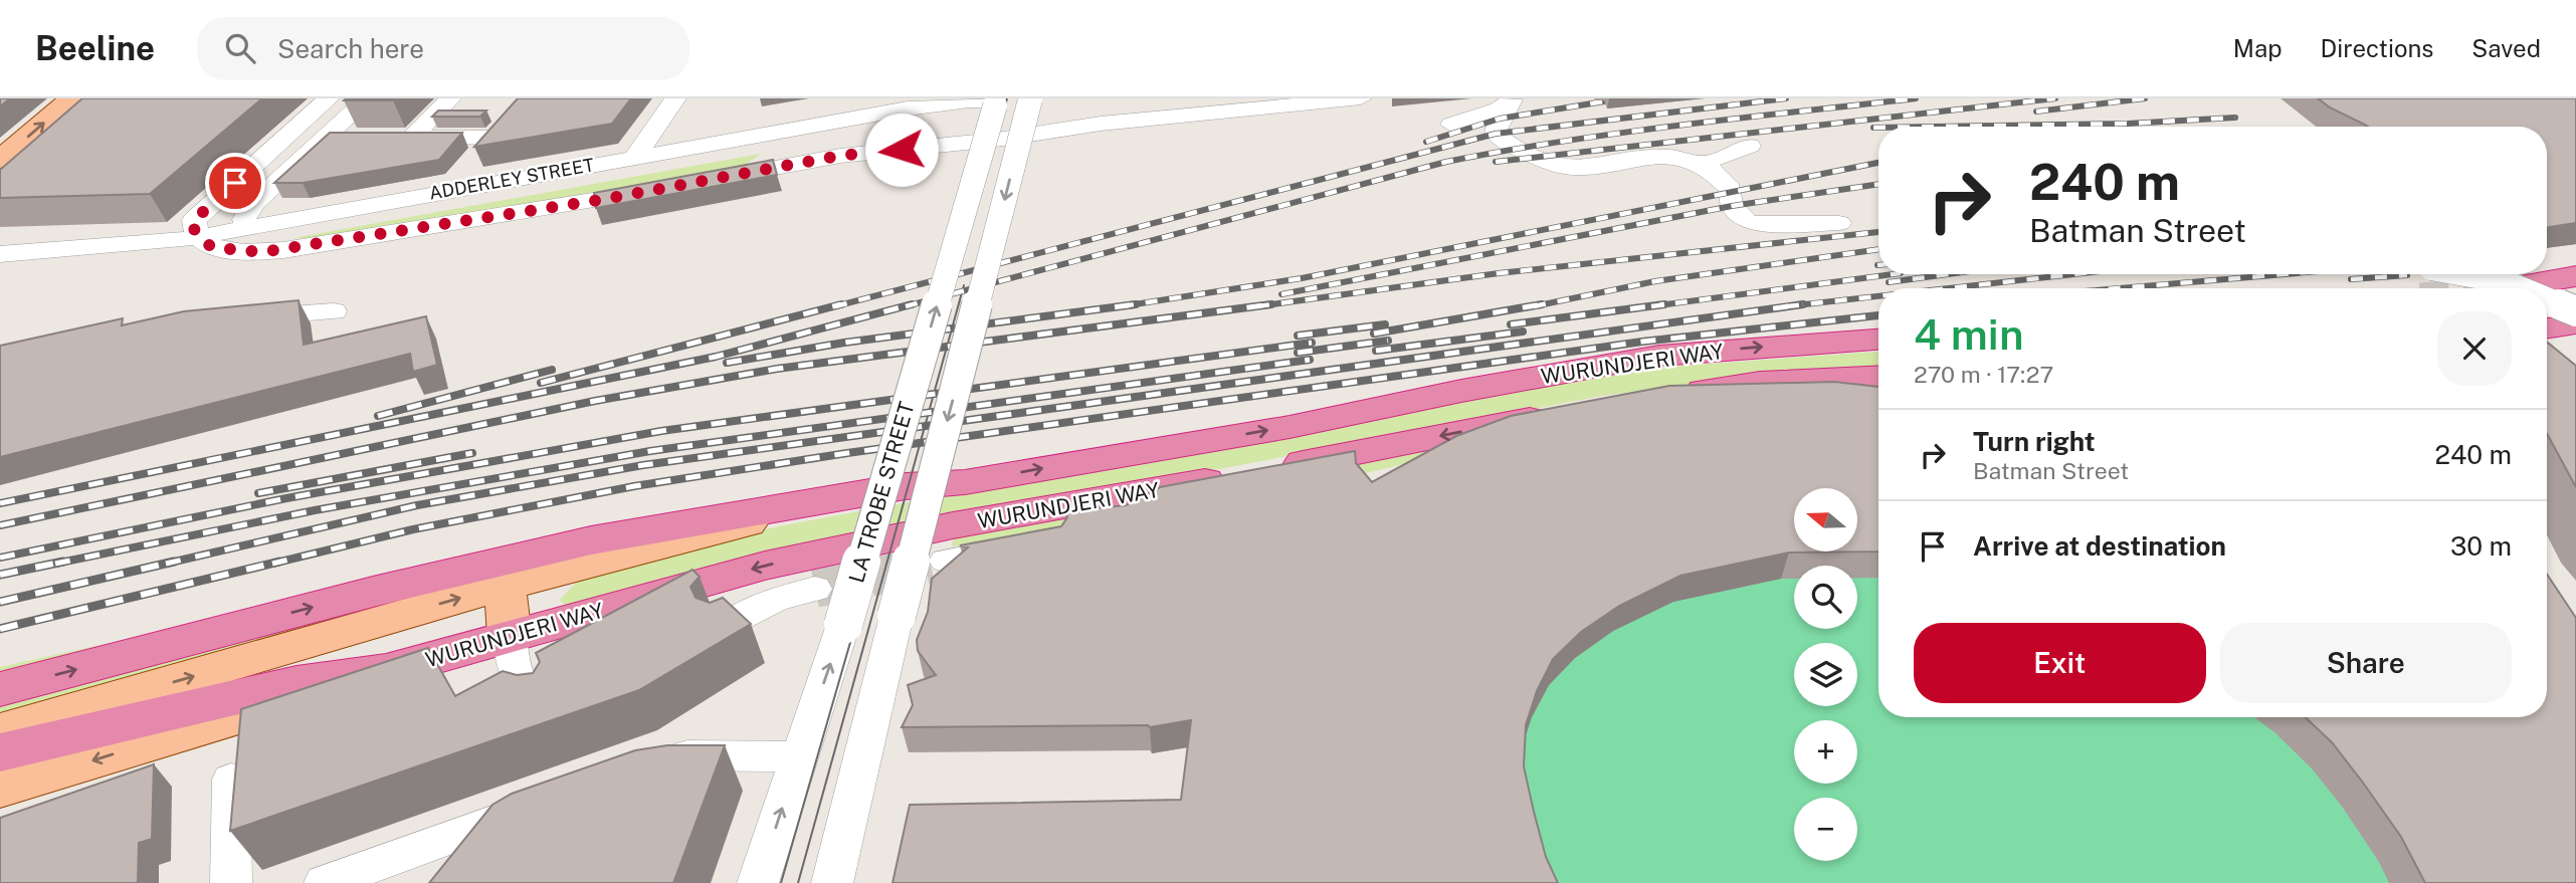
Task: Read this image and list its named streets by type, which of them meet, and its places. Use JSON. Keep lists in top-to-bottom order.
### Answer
{
  "streets": {
    "highway": ["WURUNDJERI WAY"],
    "street": ["ADDERLEY STREET", "LA TROBE STREET"]
  },
  "crossings": [
    ["ADDERLEY STREET", "LA TROBE STREET"]
  ],
  "north": "left",
  "page": {
    "header": "Beeline",
    "search": "Search here",
    "nav": ["Map", "Directions", "Saved"],
    "turn": ["240 m", "Batman Street"],
    "heading": ["4 min", "270 m · 17:27"],
    "list": [
      {
        "name": "Turn right",
        "note": "Batman Street",
        "value": "240 m"
      },
      {
        "name": "Arrive at destination",
        "value": "30 m"
      }
    ],
    "map_buttons": ["+", "−"],
    "buttons": ["Exit", "Share"]
  }
}
